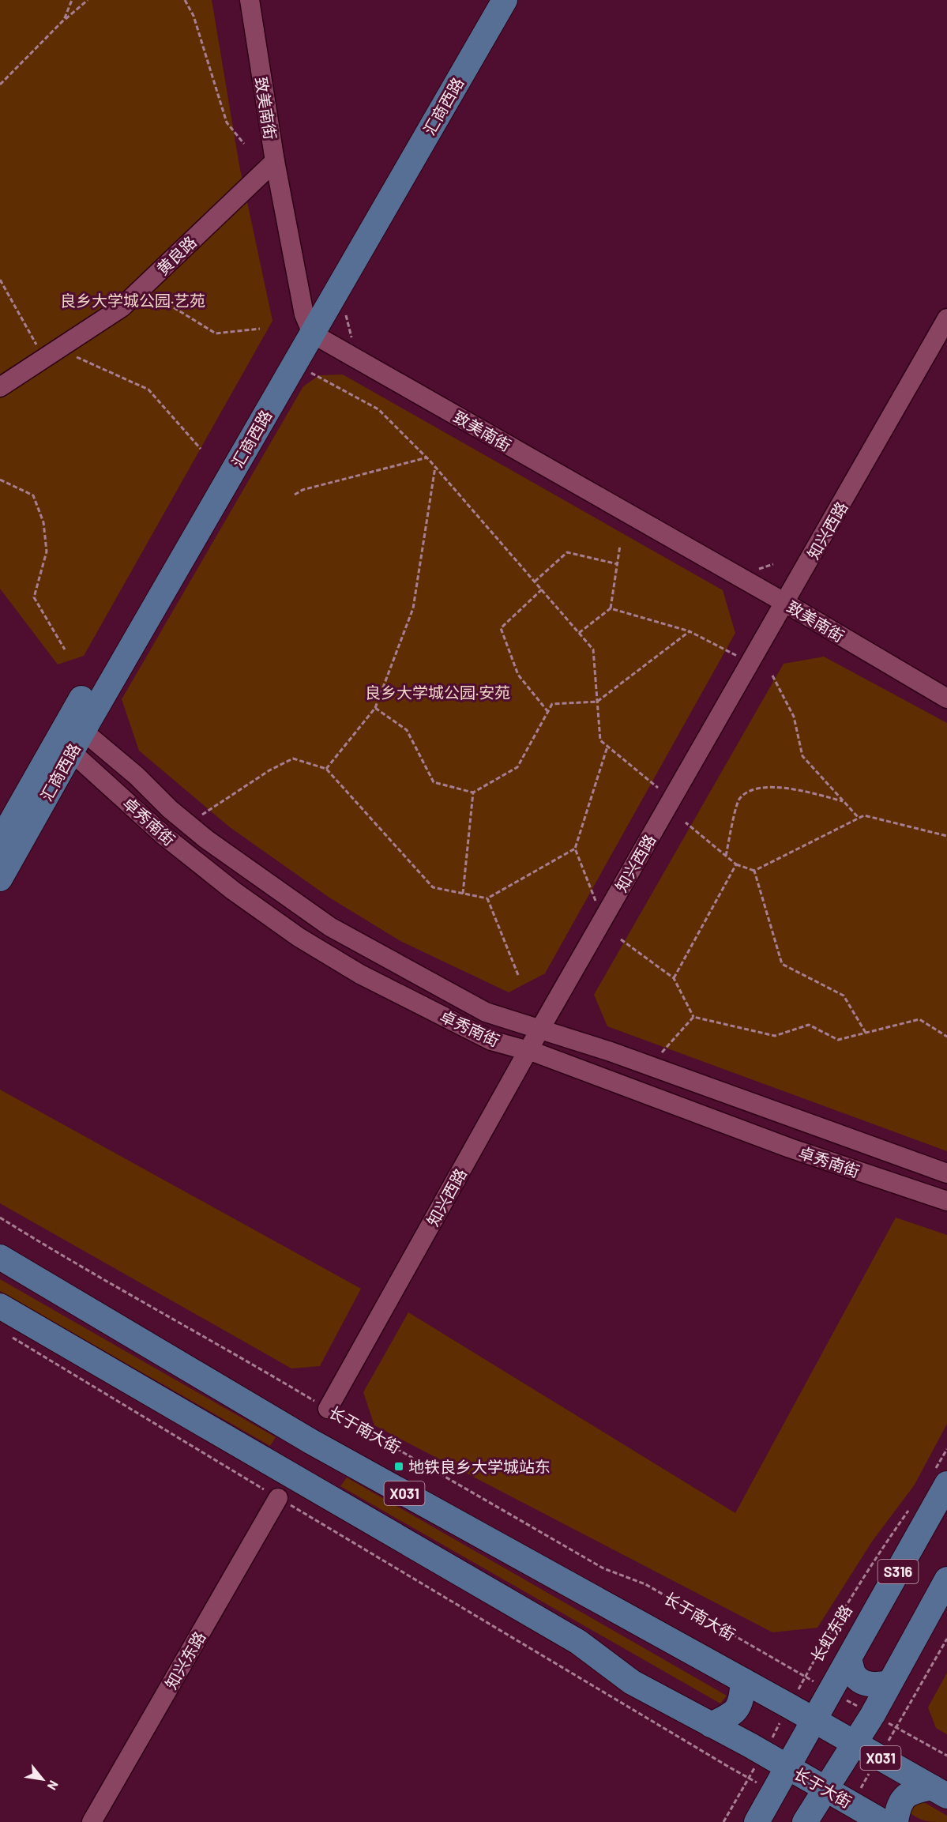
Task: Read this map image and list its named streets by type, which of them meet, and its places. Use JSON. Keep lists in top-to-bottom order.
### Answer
{
  "streets": {
    "main road": [
      "汇商西路",
      "X031",
      "S316",
      "长虹东路",
      "长于大街"
    ],
    "street": [
      "致美南街",
      "黄良路",
      "知兴西路",
      "卓秀南街",
      "知兴东路"
    ],
    "path": ["长于南大街"]
  },
  "crossings": [
    ["汇商西路", "致美南街"],
    ["汇商西路", "卓秀南街"],
    ["致美南街", "黄良路"],
    ["致美南街", "知兴西路"],
    ["知兴西路", "卓秀南街"],
    ["知兴西路", "长于南大街"],
    ["长于南大街", "长虹东路"],
    ["X031", "长虹东路"],
    ["X031", "长于大街"],
    ["长虹东路", "长于大街"]
  ],
  "parks": ["良乡大学城公园·艺苑", "良乡大学城公园·安苑"],
  "places": {
    "transit": ["地铁良乡大学城站东"]
  },
  "north": "bottom right"
}
